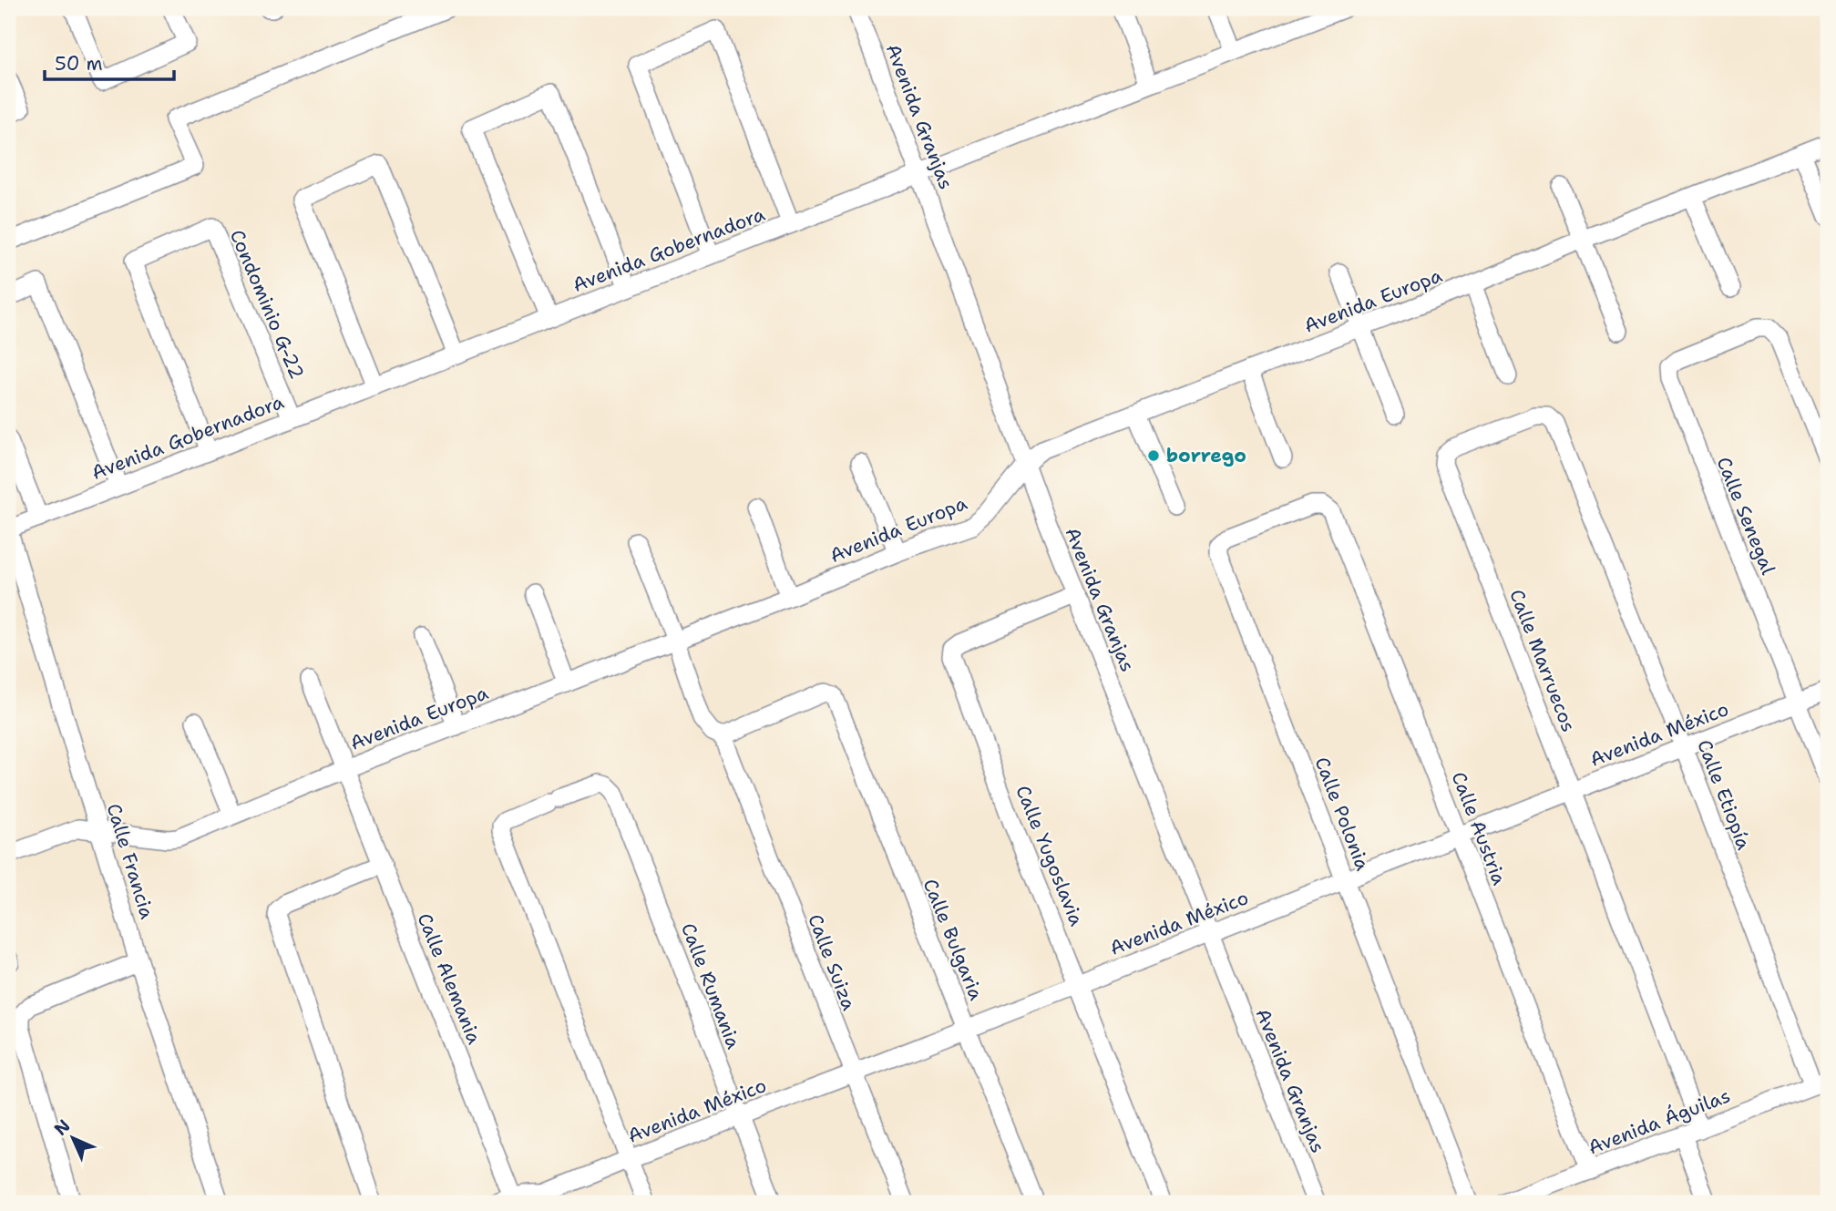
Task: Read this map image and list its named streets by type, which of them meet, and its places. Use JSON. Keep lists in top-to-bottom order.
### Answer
{
  "streets": {
    "street": [
      "Avenida Granjas",
      "Avenida Gobernadora",
      "Avenida Europa",
      "Condominio G-22",
      "Calle Senegal",
      "Calle Marruecos",
      "Avenida México",
      "Calle Etiopía",
      "Calle Polonia",
      "Calle Austria",
      "Calle Yugoslavia",
      "Calle Francia",
      "Calle Bulgaria",
      "Calle Suiza",
      "Calle Alemania",
      "Calle Rumania",
      "Avenida Águilas"
    ]
  },
  "crossings": [
    ["Avenida Granjas", "Avenida Gobernadora"],
    ["Avenida Granjas", "Avenida Europa"],
    ["Avenida Granjas", "Avenida México"],
    ["Avenida Granjas", "Calle Yugoslavia"],
    ["Avenida Gobernadora", "Condominio G-22"],
    ["Avenida Gobernadora", "Calle Francia"],
    ["Avenida Europa", "Calle Francia"],
    ["Avenida Europa", "Calle Suiza"],
    ["Avenida Europa", "Calle Alemania"],
    ["Calle Senegal", "Avenida México"],
    ["Calle Marruecos", "Avenida México"],
    ["Calle Marruecos", "Calle Etiopía"],
    ["Calle Marruecos", "Avenida Águilas"],
    ["Avenida México", "Calle Etiopía"],
    ["Avenida México", "Calle Polonia"],
    ["Avenida México", "Calle Austria"],
    ["Avenida México", "Calle Yugoslavia"],
    ["Avenida México", "Calle Bulgaria"],
    ["Avenida México", "Calle Suiza"],
    ["Avenida México", "Calle Alemania"],
    ["Avenida México", "Calle Rumania"],
    ["Calle Etiopía", "Avenida Águilas"],
    ["Calle Polonia", "Calle Austria"],
    ["Calle Austria", "Avenida Águilas"],
    ["Calle Bulgaria", "Calle Suiza"]
  ],
  "places": ["borrego"],
  "scale_bar": "50 m",
  "north": "top left"
}
